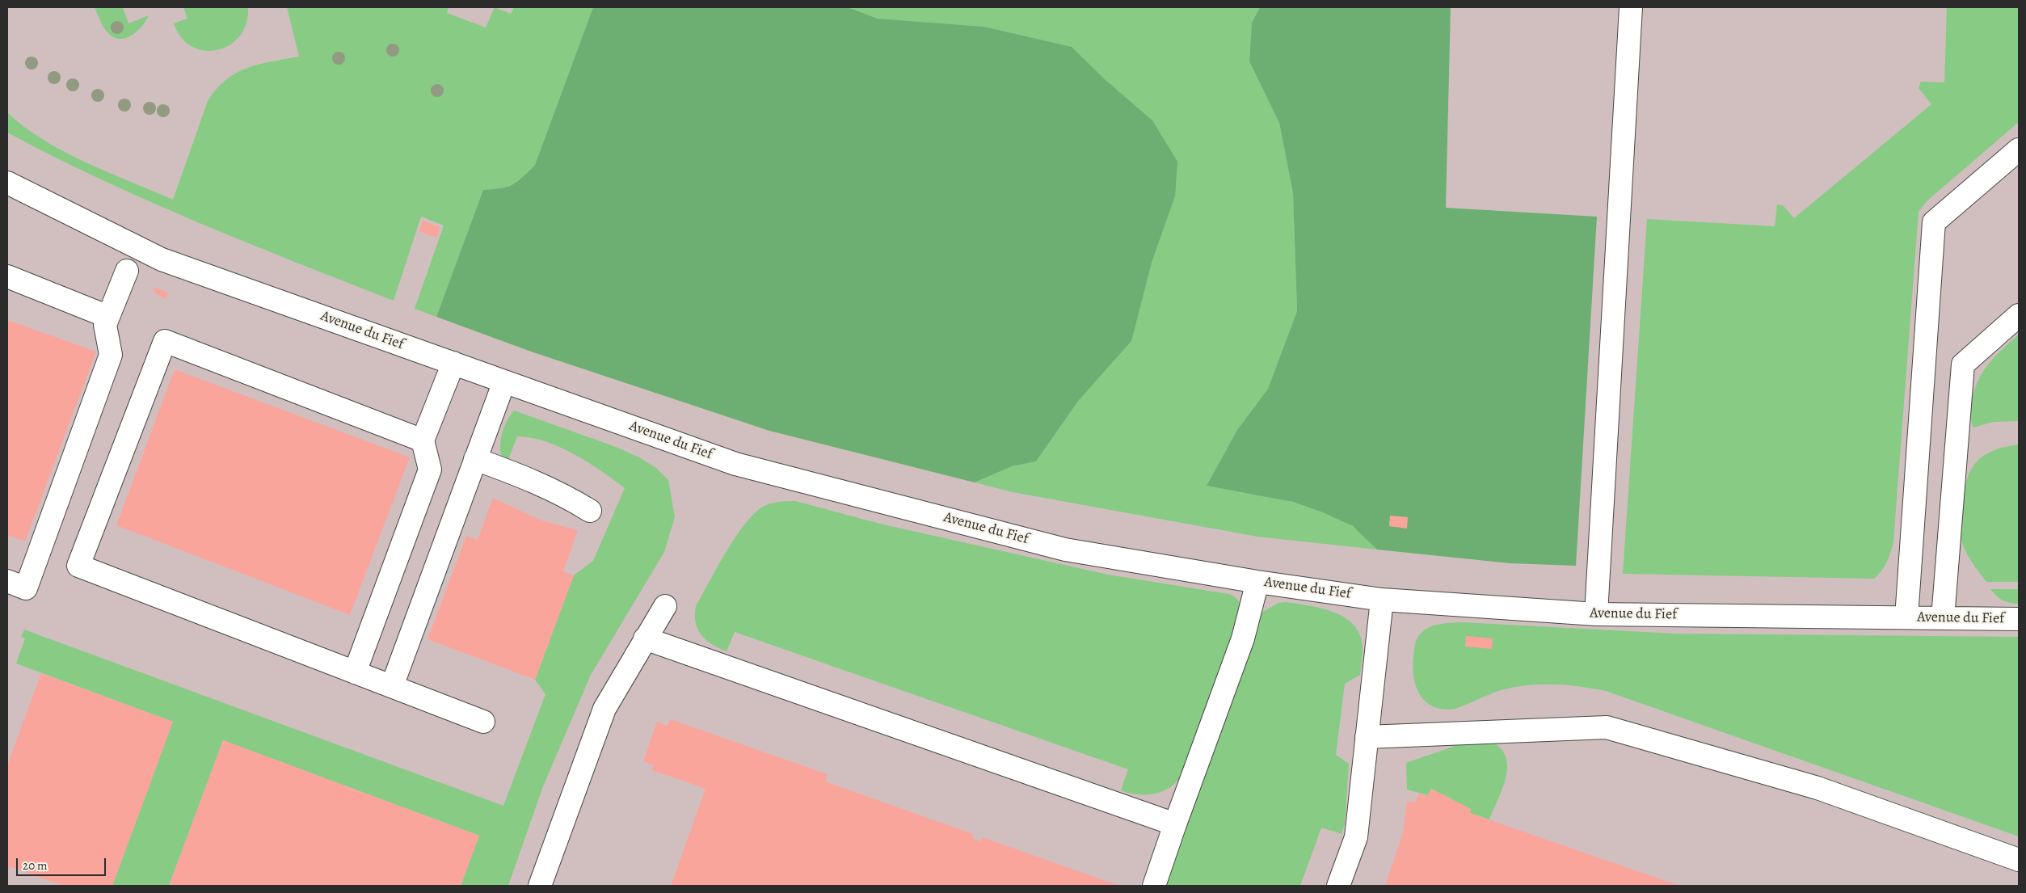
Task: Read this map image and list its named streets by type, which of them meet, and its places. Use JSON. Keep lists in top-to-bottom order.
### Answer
{
  "streets": {
    "street": ["Avenue du Fief"]
  },
  "scale_bar": "20 m"
}
